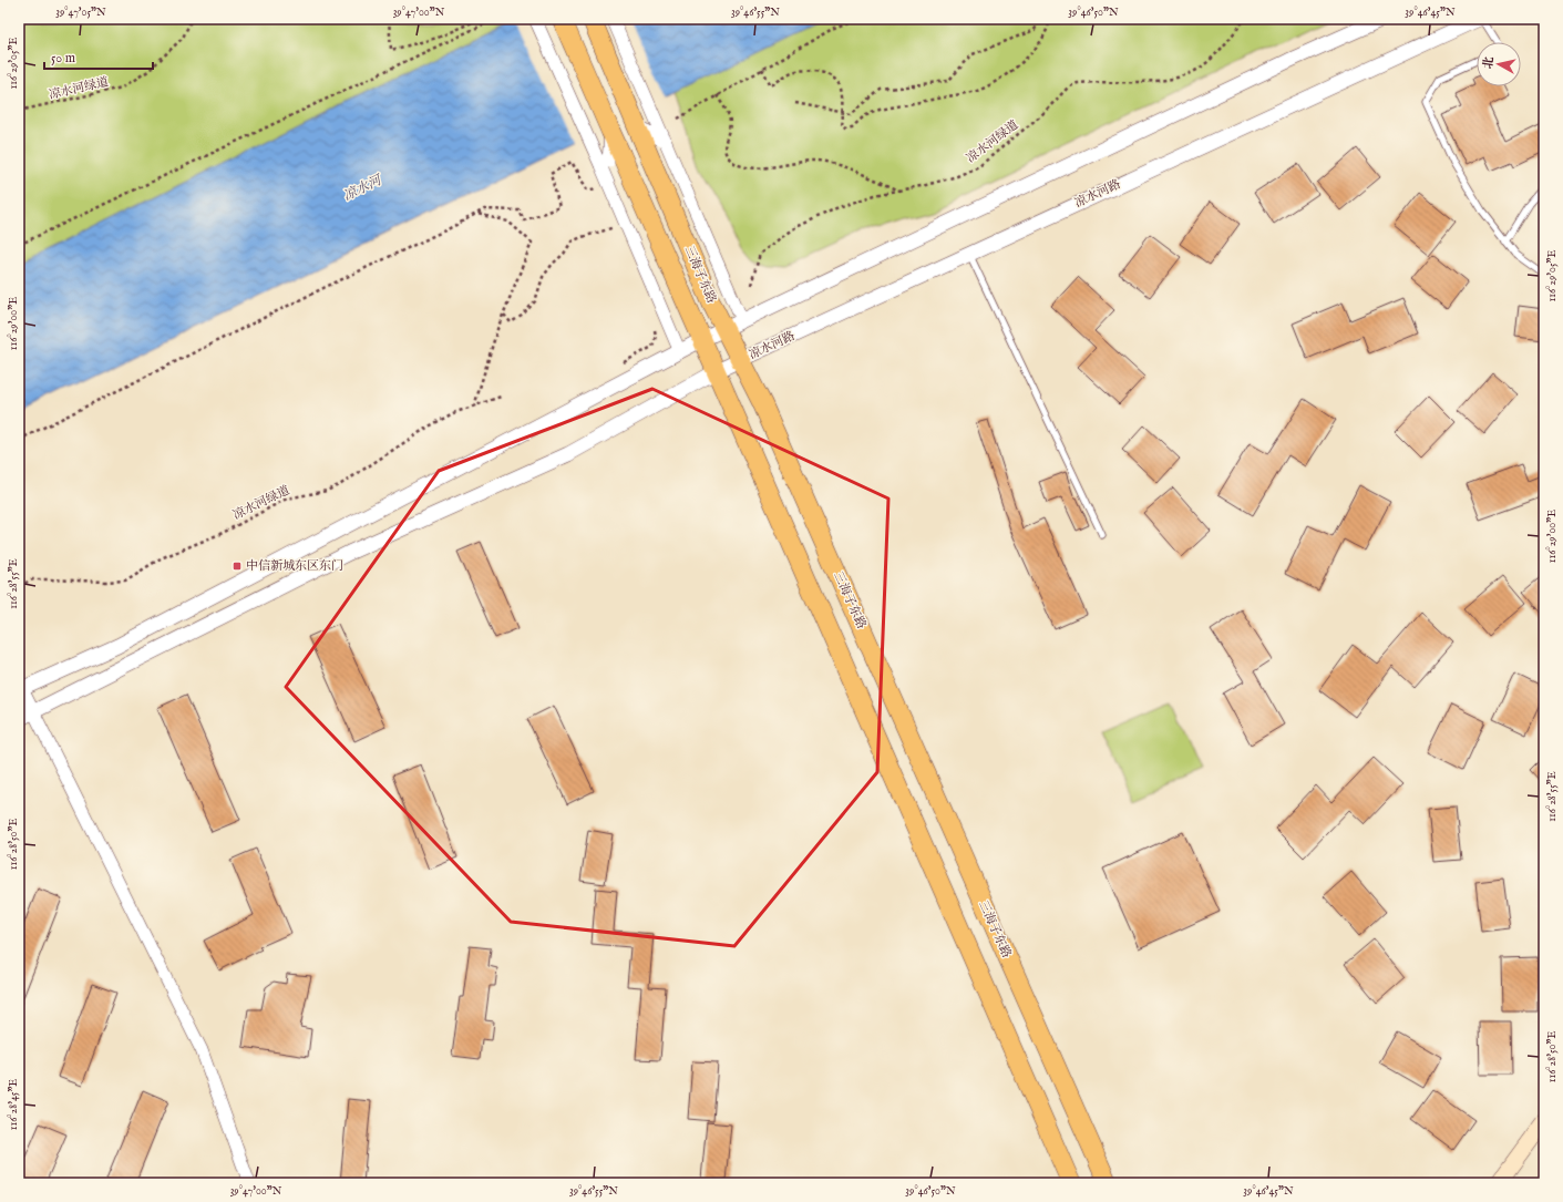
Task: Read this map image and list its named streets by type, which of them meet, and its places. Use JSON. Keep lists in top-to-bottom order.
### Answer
{
  "streets": {
    "main road": ["三海子东路"],
    "street": ["凉水河路"],
    "path": ["凉水河绿道"]
  },
  "crossings": [
    ["凉水河路", "三海子东路"]
  ],
  "water": ["凉水河"],
  "places": {
    "transit": ["中信新城东区东门"]
  },
  "scale_bar": "50 m",
  "north": "left",
  "coordinates": [
    "39°47'05\"N",
    "39°47'00\"N",
    "39°46'55\"N",
    "39°46'50\"N",
    "39°46'45\"N",
    "116°29'05\"E",
    "116°29'00\"E",
    "116°28'55\"E",
    "116°28'50\"E",
    "116°28'45\"E"
  ]
}
